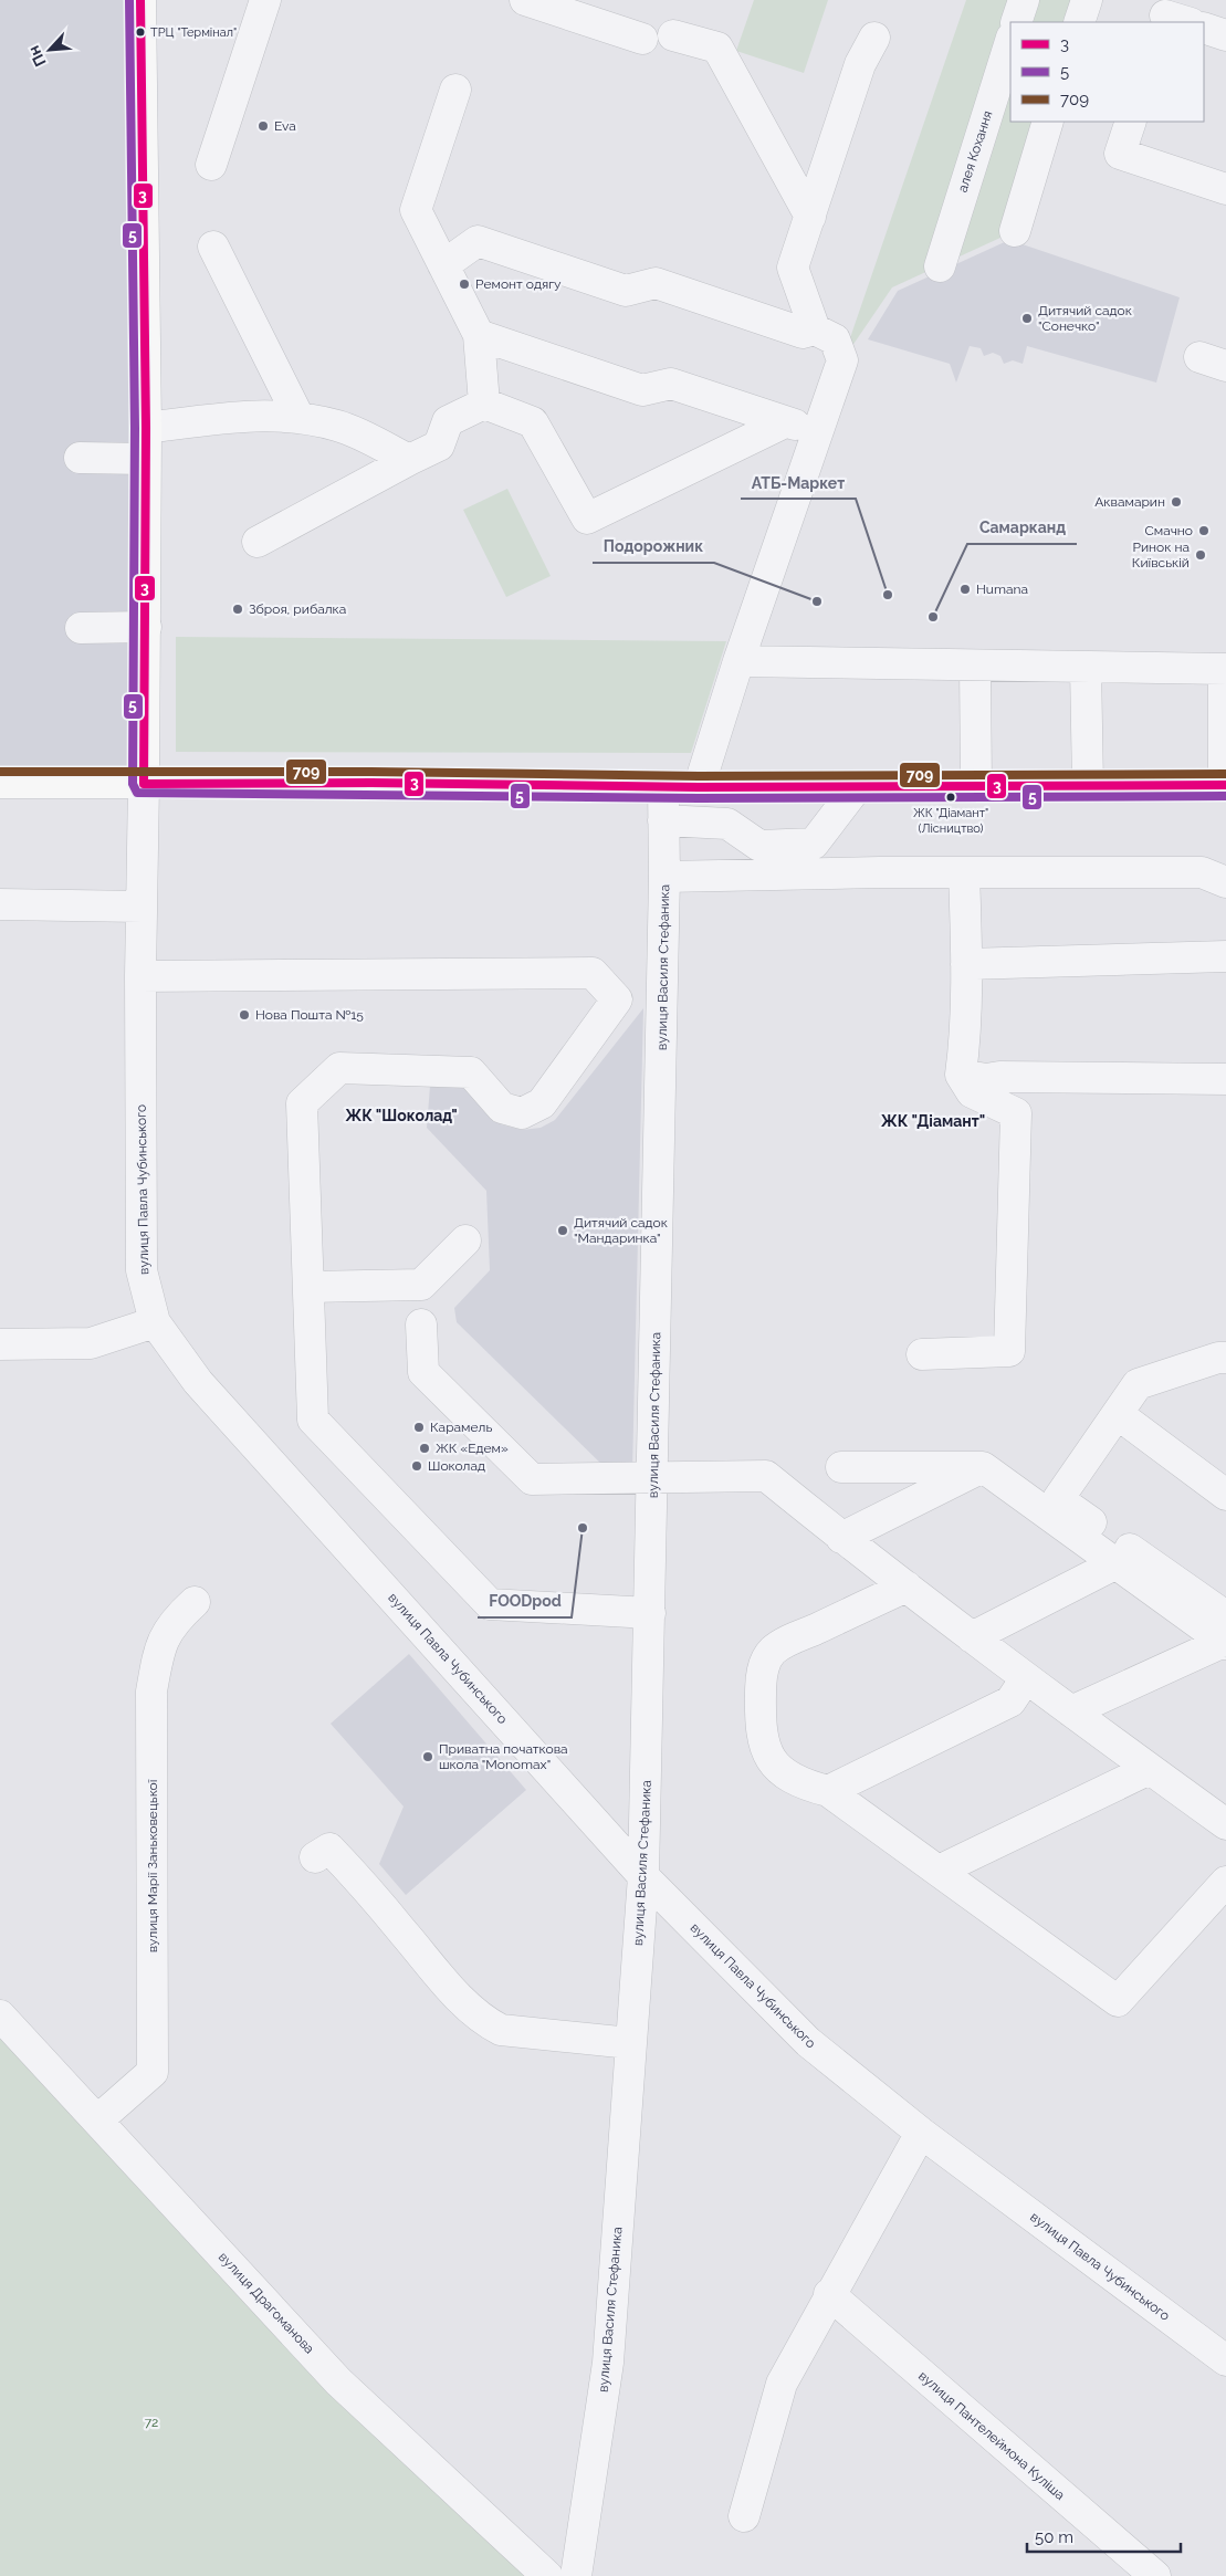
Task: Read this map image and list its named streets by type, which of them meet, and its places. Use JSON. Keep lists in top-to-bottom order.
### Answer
{
  "streets": {
    "street": [
      "алея Кохання",
      "вулиця Василя Стефаника",
      "вулиця Павла Чубинського",
      "вулиця Марії Заньковецької",
      "вулиця Драгоманова",
      "вулиця Пантелеймона Куліша"
    ]
  },
  "crossings": [
    ["вулиця Василя Стефаника", "вулиця Павла Чубинського"],
    ["вулиця Марії Заньковецької", "вулиця Драгоманова"]
  ],
  "districts": ["ЖК \"Шоколад\"", "ЖК \"Діамант\""],
  "parks": ["72"],
  "places": [
    "ТРЦ \"Термінал\"",
    "Eva",
    "Ремонт одягу",
    "Дитячий садок \"Сонечко\"",
    "Аквамарин",
    "Смачно",
    "Ринок на Київській",
    "Humana",
    "АТБ-Маркет",
    "Подорожник",
    "Зброя, рибалка",
    "Самарканд",
    "ЖК \"Діамант\" (Лісництво)",
    "Нова Пошта №15",
    "Дитячий садок \"Мандаринка\"",
    "Карамель",
    "ЖК «Едем»",
    "Шоколад",
    "FOODpod",
    "Приватна початкова школа \"Monomax\""
  ],
  "lines": ["transit line 3", "transit line 5", "transit line 709"],
  "legend": ["3", "5", "709"],
  "scale_bar": "50 m",
  "north": "bottom left"
}
